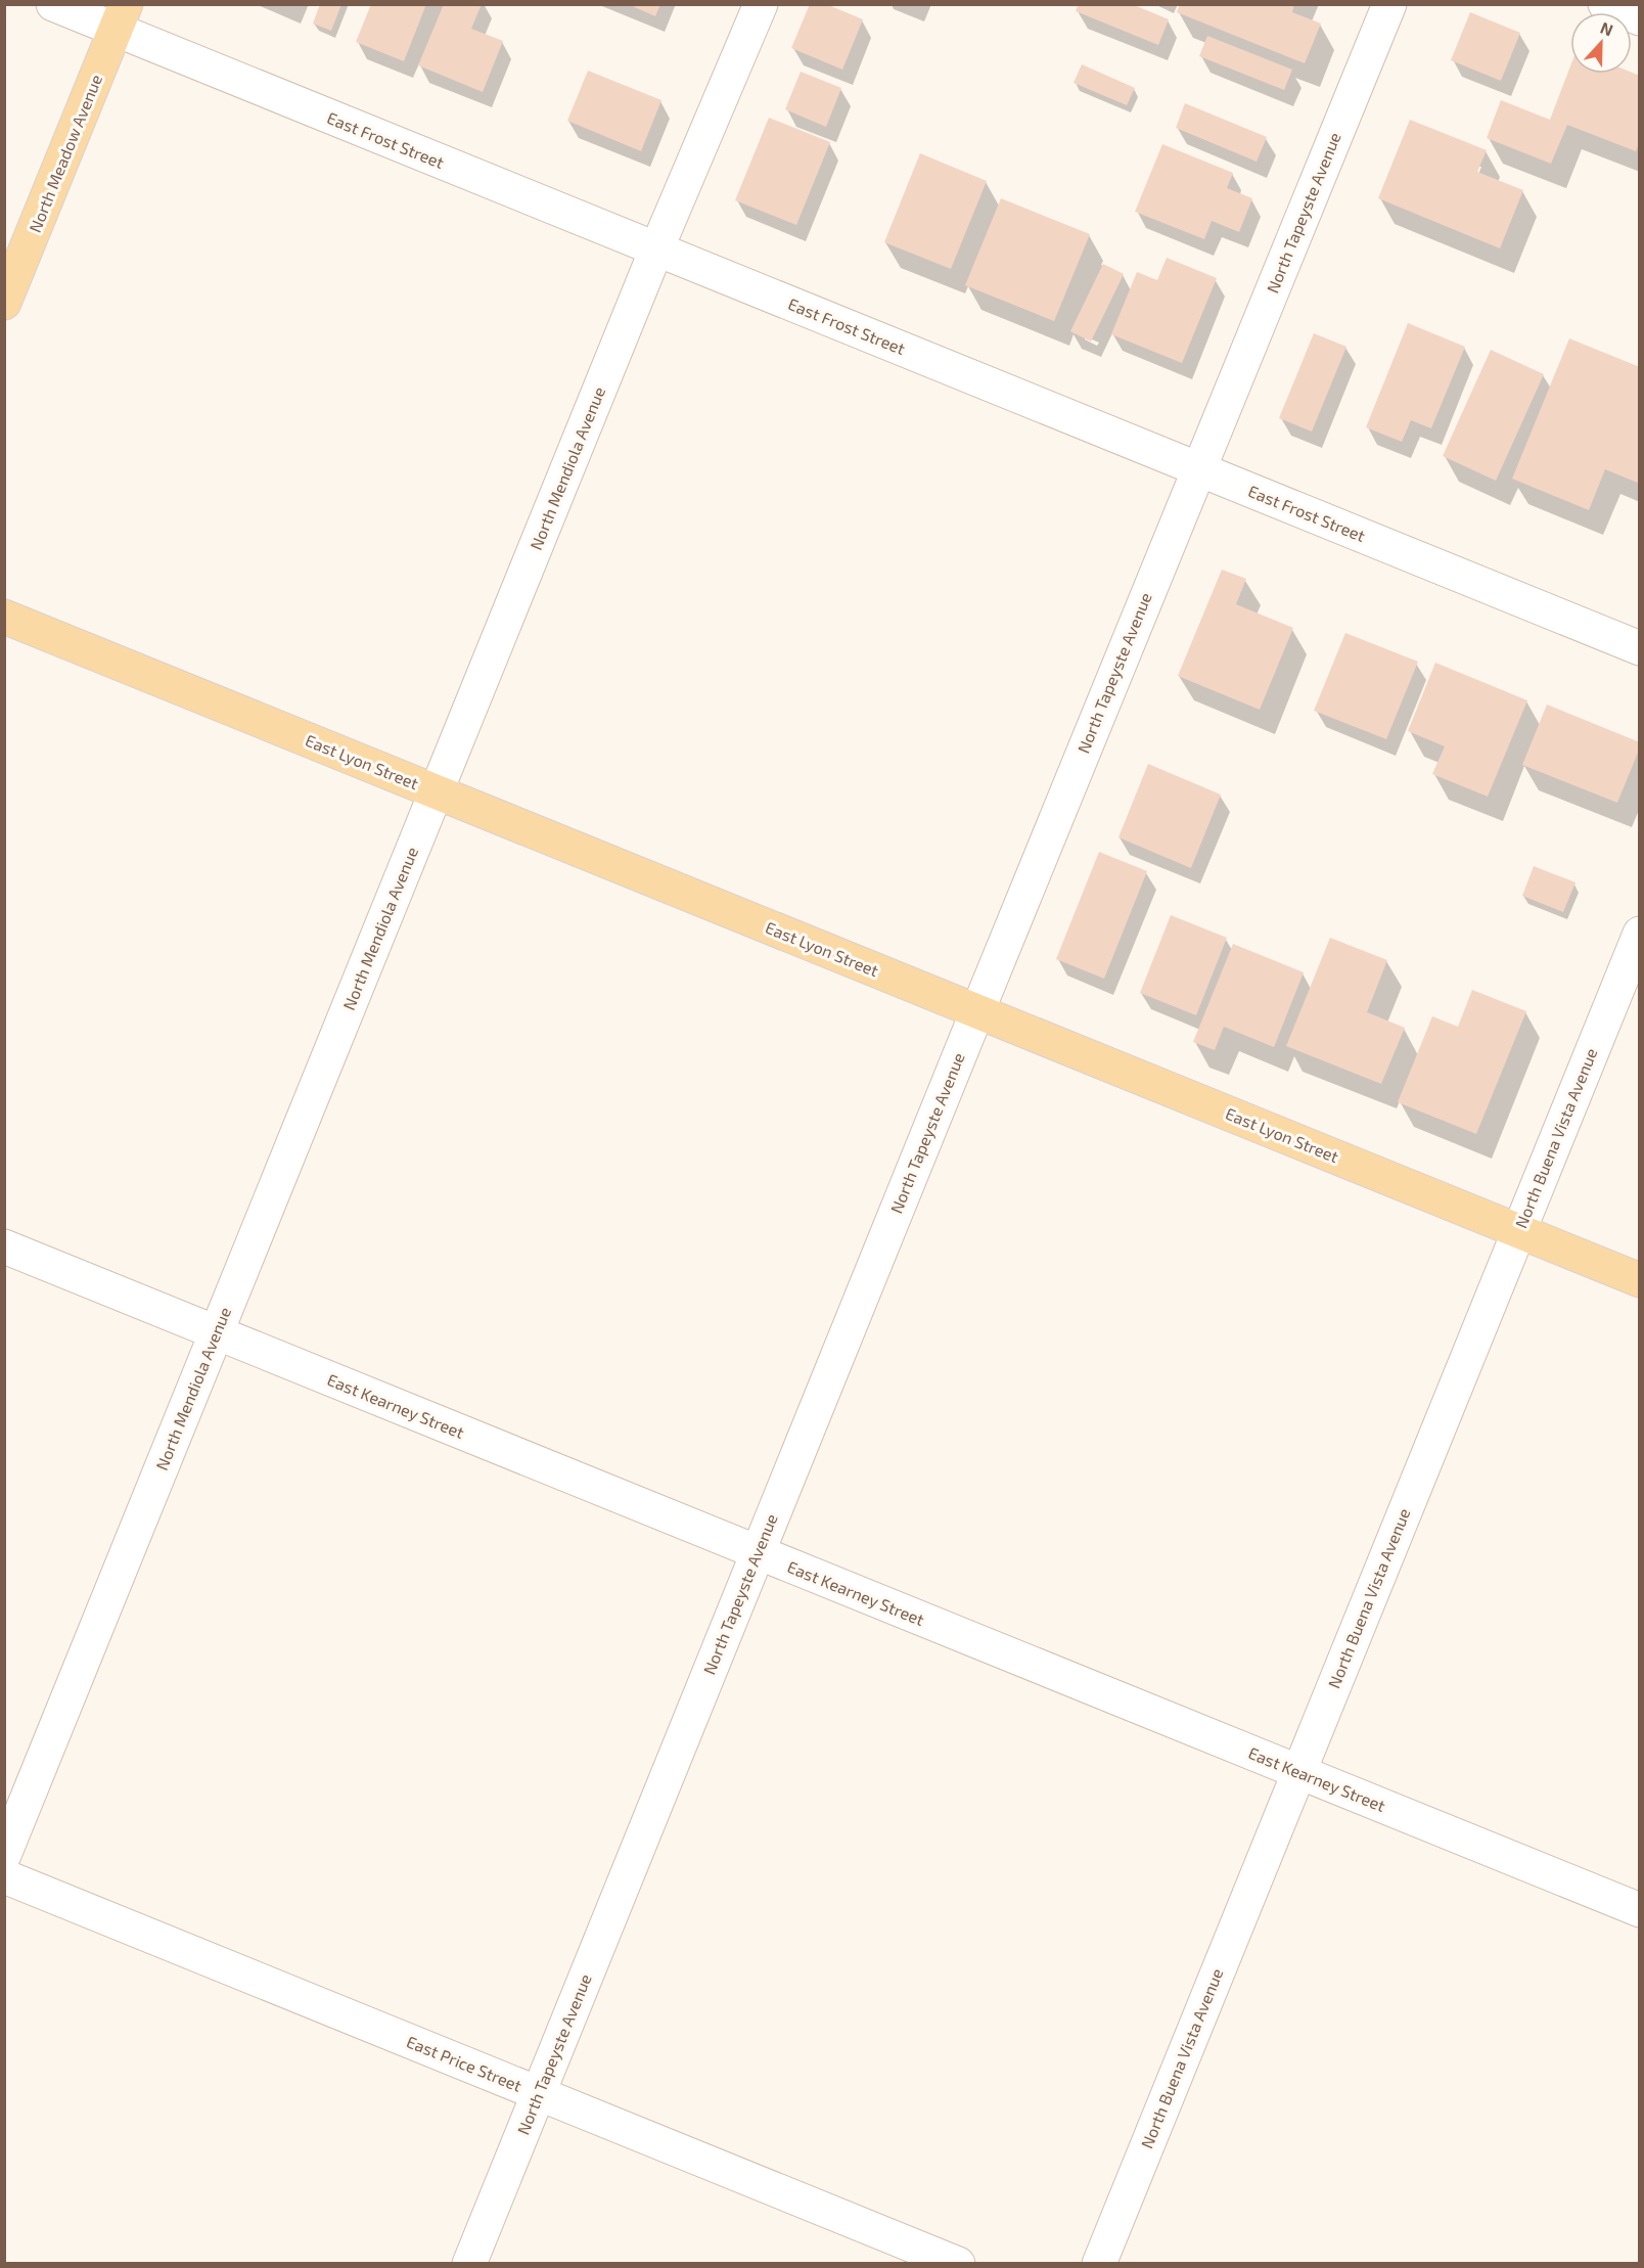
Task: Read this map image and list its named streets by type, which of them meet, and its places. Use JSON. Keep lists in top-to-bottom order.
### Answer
{
  "streets": {
    "main road": ["North Meadow Avenue", "East Lyon Street"],
    "street": [
      "East Frost Street",
      "North Tapeyste Avenue",
      "North Mendiola Avenue",
      "North Buena Vista Avenue",
      "East Kearney Street",
      "East Price Street"
    ]
  },
  "crossings": [
    ["East Frost Street", "North Meadow Avenue"],
    ["East Frost Street", "North Tapeyste Avenue"],
    ["East Frost Street", "North Mendiola Avenue"],
    ["North Tapeyste Avenue", "East Lyon Street"],
    ["North Tapeyste Avenue", "East Kearney Street"],
    ["North Tapeyste Avenue", "East Price Street"],
    ["North Mendiola Avenue", "East Lyon Street"],
    ["North Mendiola Avenue", "East Kearney Street"],
    ["East Lyon Street", "North Buena Vista Avenue"],
    ["North Buena Vista Avenue", "East Kearney Street"]
  ],
  "north": "top"
}
